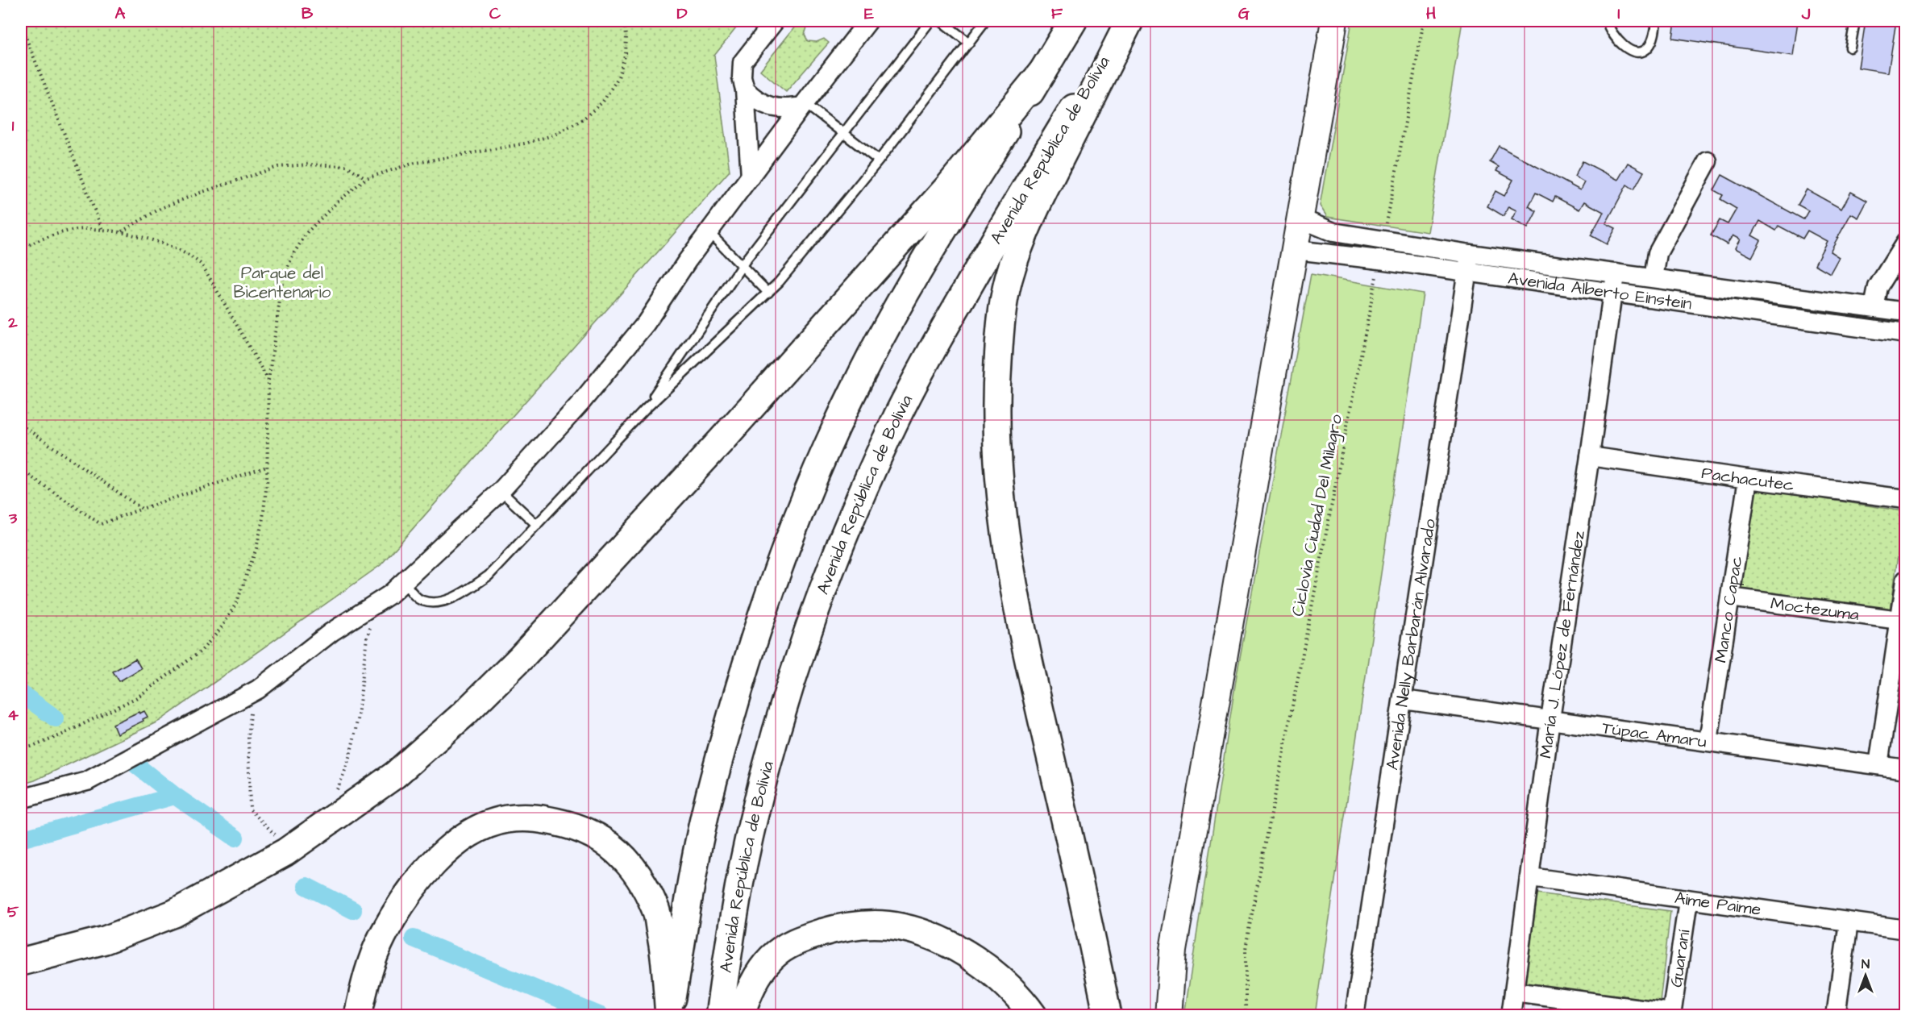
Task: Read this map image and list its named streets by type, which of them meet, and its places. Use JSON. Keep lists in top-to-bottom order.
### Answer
{
  "streets": {
    "main road": ["Avenida República de Bolivia"],
    "street": [
      "Avenida Alberto Einstein",
      "Pachacutec",
      "Moctezuma",
      "Manco Capac",
      "Avenida Nelly Barbarán Alvarado",
      "María J. López de Fernández",
      "Túpac Amaru",
      "Aime Paime",
      "Guaraní"
    ],
    "path": ["Ciclovia Ciudad Del Milagro"]
  },
  "crossings": [
    ["Avenida Alberto Einstein", "Ciclovia Ciudad Del Milagro"],
    ["Avenida Alberto Einstein", "Avenida Nelly Barbarán Alvarado"],
    ["Avenida Alberto Einstein", "María J. López de Fernández"],
    ["Pachacutec", "Manco Capac"],
    ["Pachacutec", "María J. López de Fernández"],
    ["Moctezuma", "Manco Capac"],
    ["Manco Capac", "Túpac Amaru"],
    ["Avenida Nelly Barbarán Alvarado", "Túpac Amaru"],
    ["María J. López de Fernández", "Túpac Amaru"],
    ["María J. López de Fernández", "Aime Paime"],
    ["Aime Paime", "Guaraní"]
  ],
  "parks": ["Parque del Bicentenario"],
  "north": "top",
  "grid": {
    "columns": [
      "A",
      "B",
      "C",
      "D",
      "E",
      "F",
      "G",
      "H",
      "I",
      "J"
    ],
    "rows": [
      "1",
      "2",
      "3",
      "4",
      "5"
    ]
  }
}
